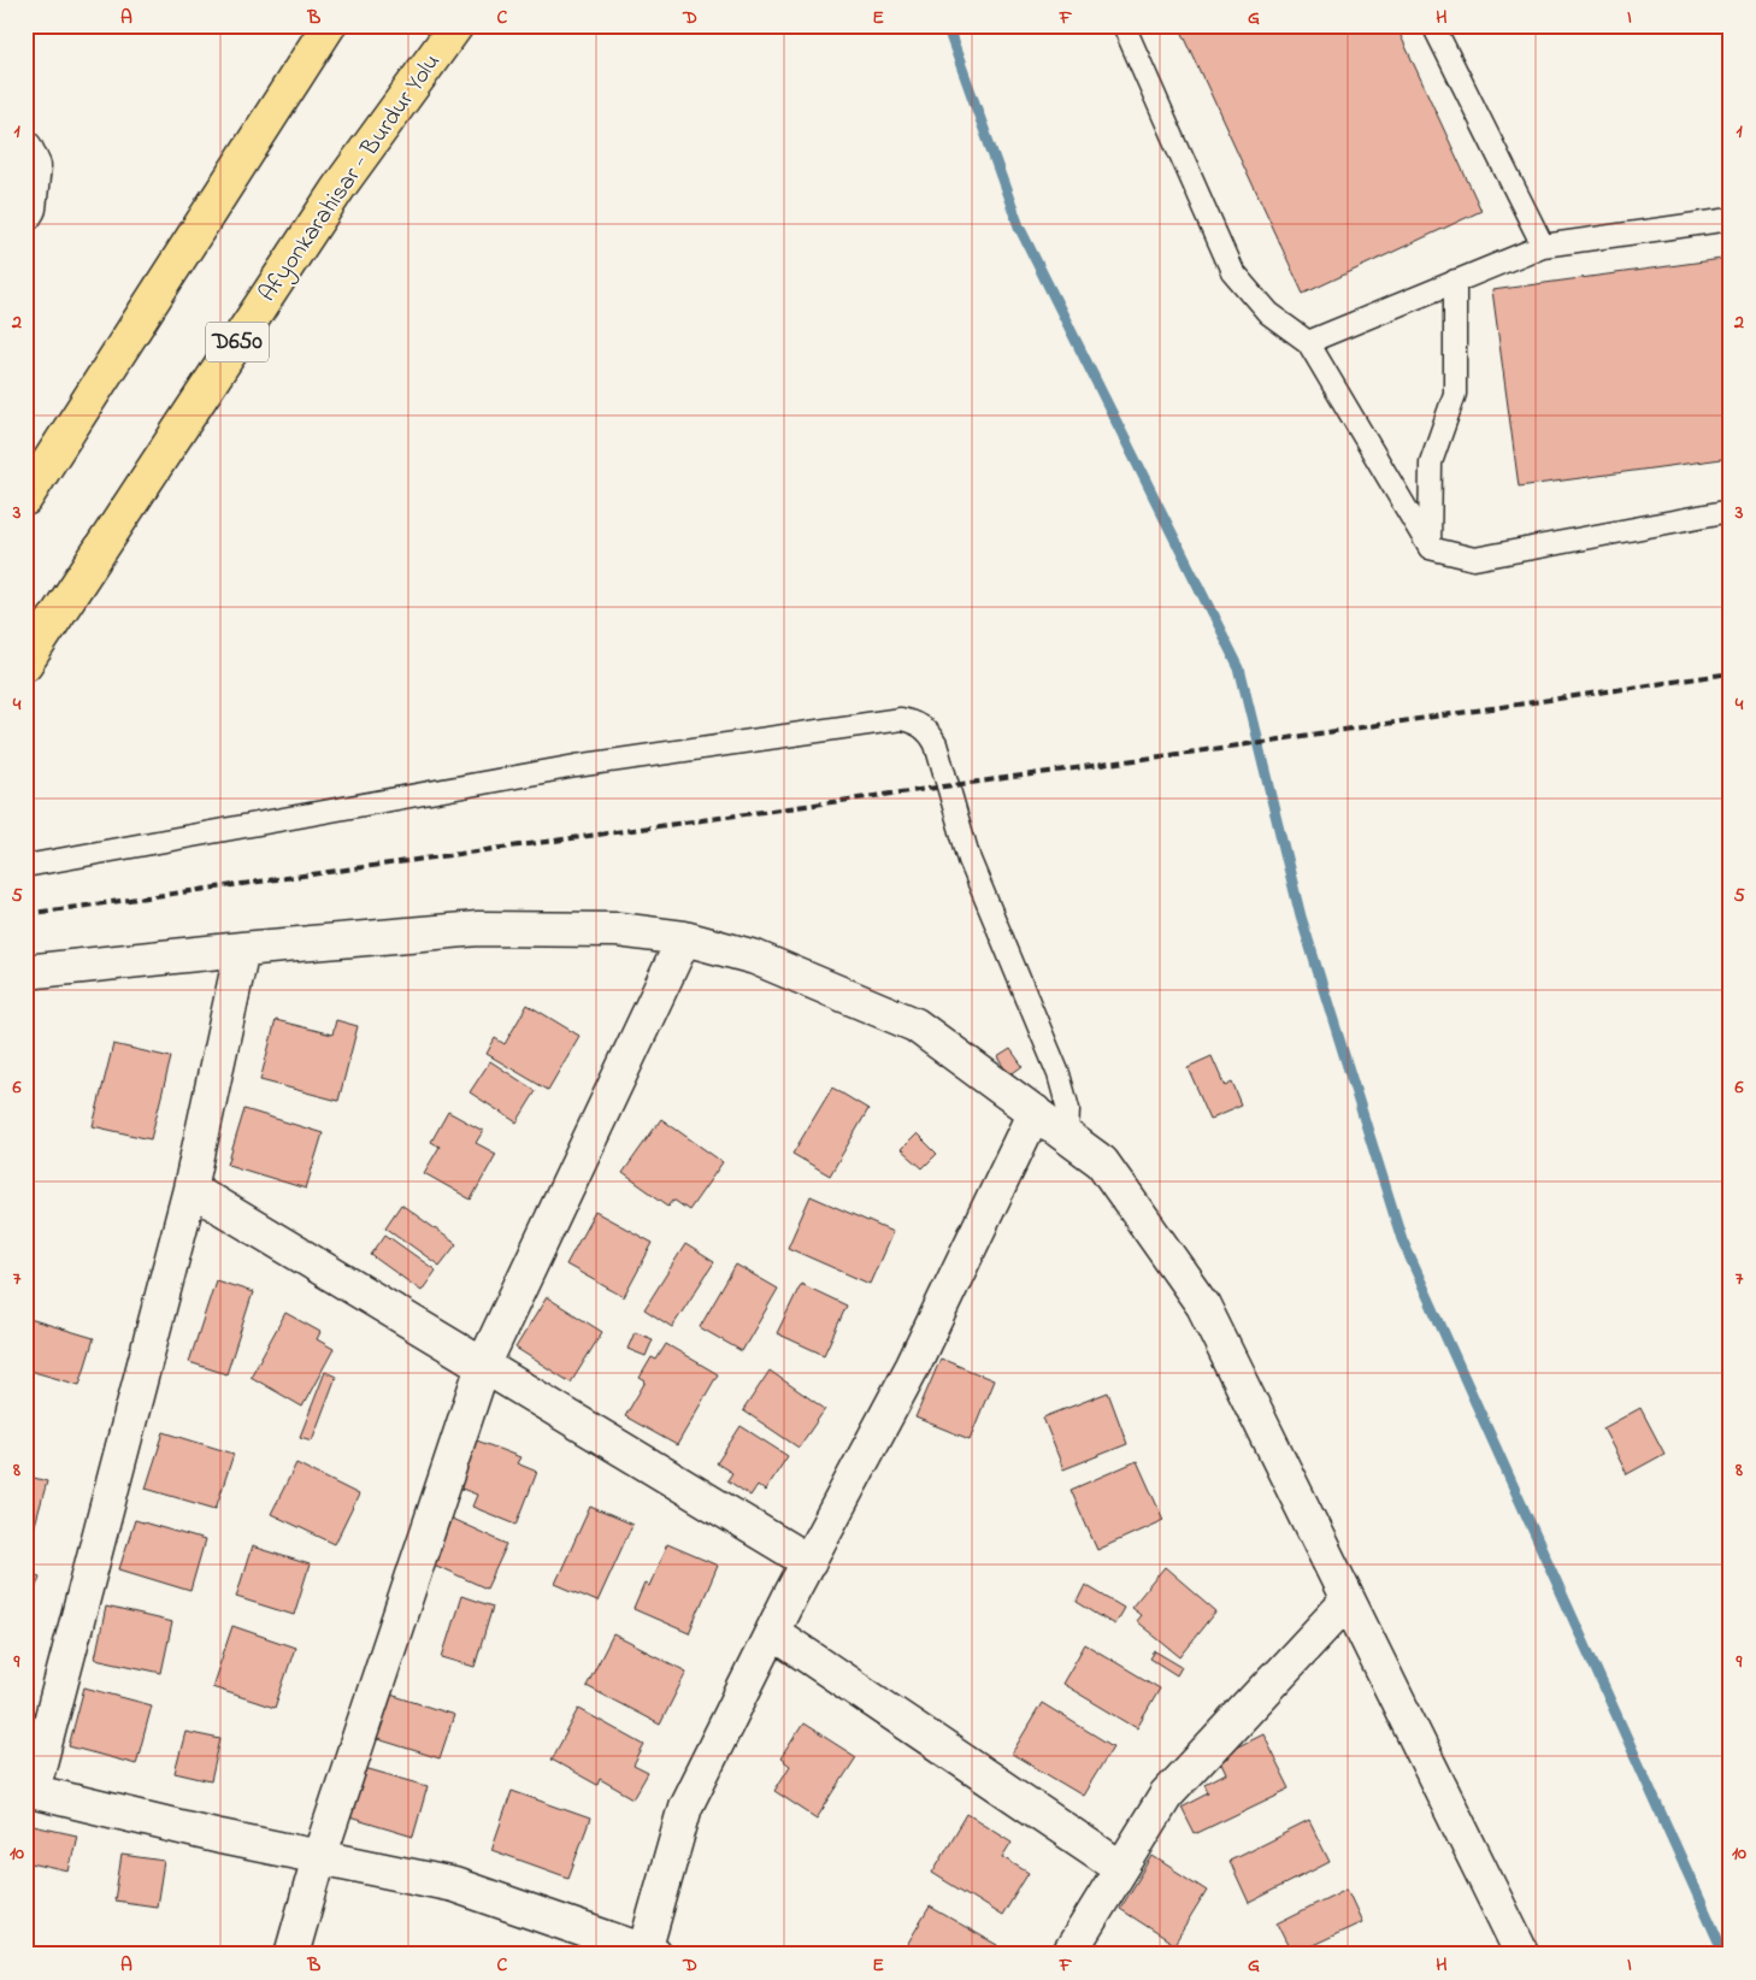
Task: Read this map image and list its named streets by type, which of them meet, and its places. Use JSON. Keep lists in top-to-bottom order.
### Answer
{
  "streets": {
    "highway": ["Afyonkarahisar - Burdur Yolu", "D650"]
  },
  "grid": {
    "columns": [
      "A",
      "B",
      "C",
      "D",
      "E",
      "F",
      "G",
      "H",
      "I"
    ],
    "rows": [
      "1",
      "2",
      "3",
      "4",
      "5",
      "6",
      "7",
      "8",
      "9",
      "10"
    ]
  }
}
